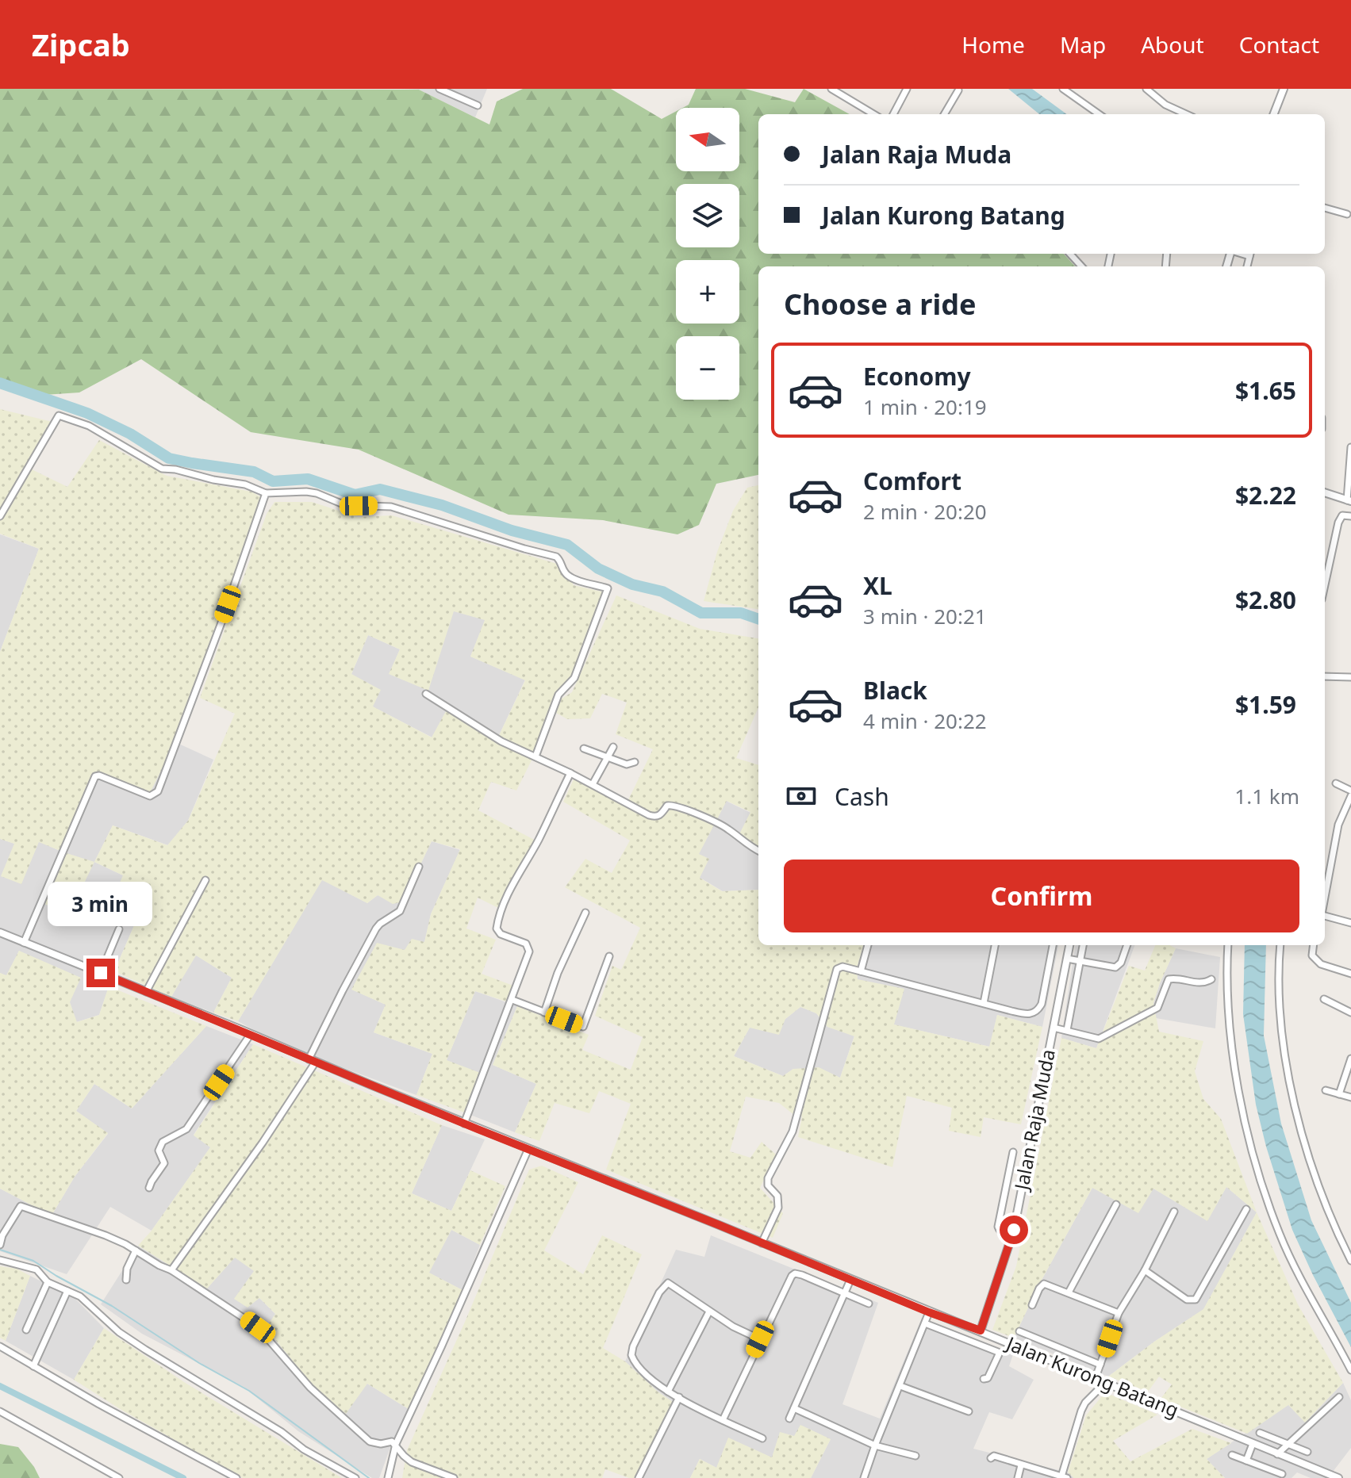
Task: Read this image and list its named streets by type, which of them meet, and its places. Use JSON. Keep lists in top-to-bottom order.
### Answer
{
  "streets": {
    "street": ["Jalan Raja Muda", "Jalan Kurong Batang"]
  },
  "crossings": [
    ["Jalan Raja Muda", "Jalan Kurong Batang"]
  ],
  "north": "left",
  "page": {
    "header": "Zipcab",
    "nav": [
      "Home",
      "Map",
      "About",
      "Contact"
    ],
    "map_buttons": ["+", "−"],
    "banner": ["Jalan Raja Muda", "Jalan Kurong Batang"],
    "heading": "Choose a ride",
    "list": [
      {
        "name": "Economy",
        "note": "1 min · 20:19",
        "value": "$1.65"
      },
      {
        "name": "Comfort",
        "note": "2 min · 20:20",
        "value": "$2.22"
      },
      {
        "name": "XL",
        "note": "3 min · 20:21",
        "value": "$2.80"
      },
      {
        "name": "Black",
        "note": "4 min · 20:22",
        "value": "$1.59"
      }
    ],
    "pay": ["Cash", "1.1 km"],
    "buttons": "Confirm",
    "bubble": "3 min"
  }
}
